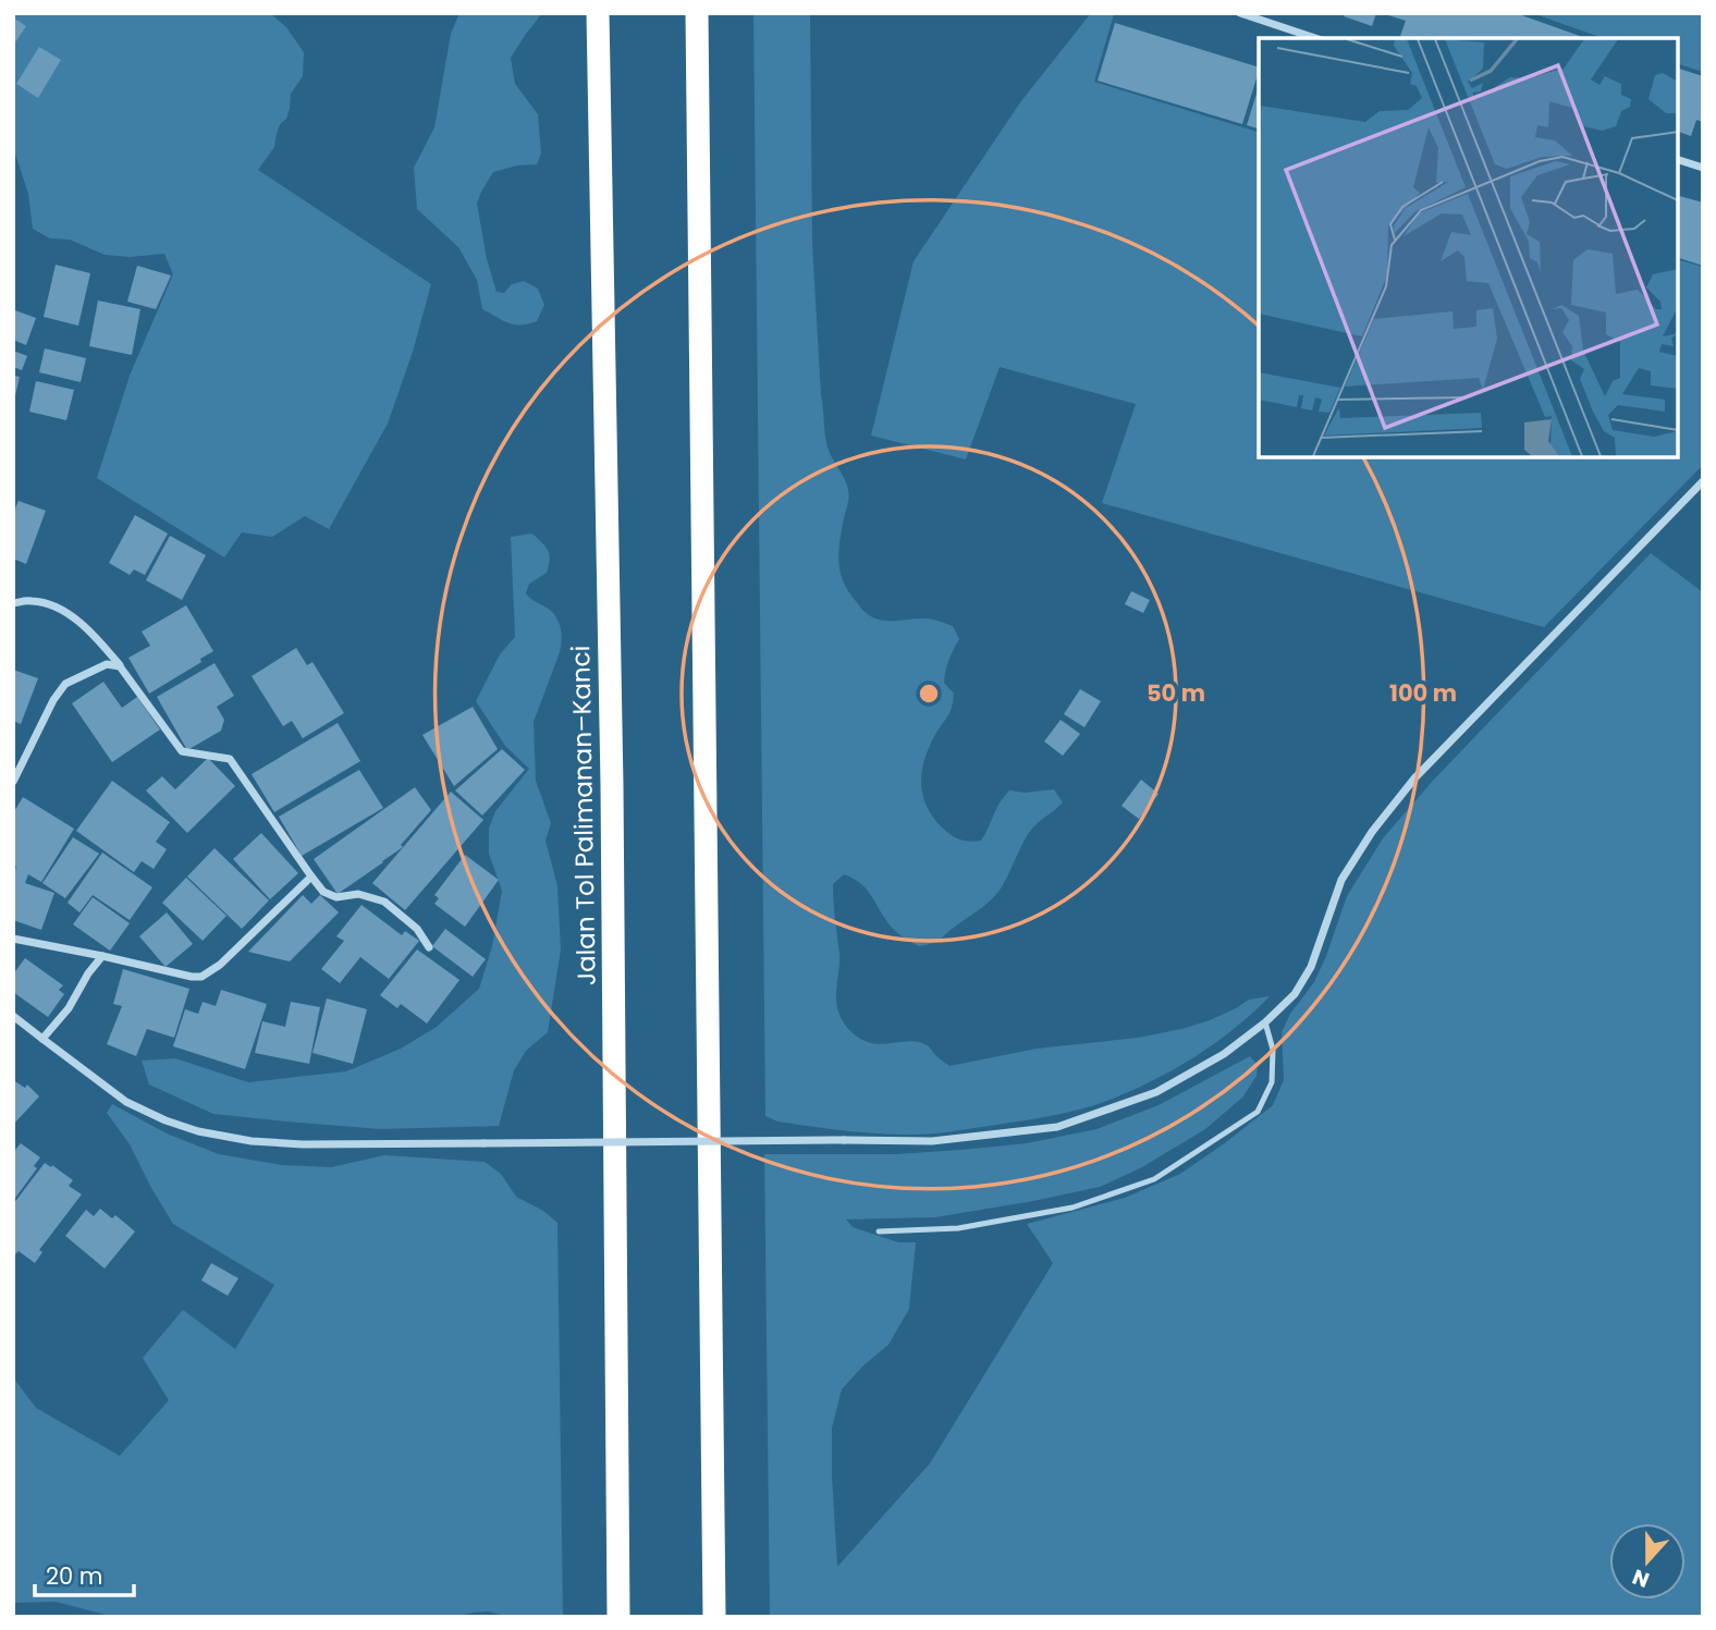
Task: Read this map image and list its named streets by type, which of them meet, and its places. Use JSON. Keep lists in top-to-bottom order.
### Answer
{
  "streets": {
    "highway": ["Jalan Tol Palimanan–Kanci"]
  },
  "scale_bar": "20 m",
  "north": "bottom",
  "rings": ["50 m", "100 m"]
}
